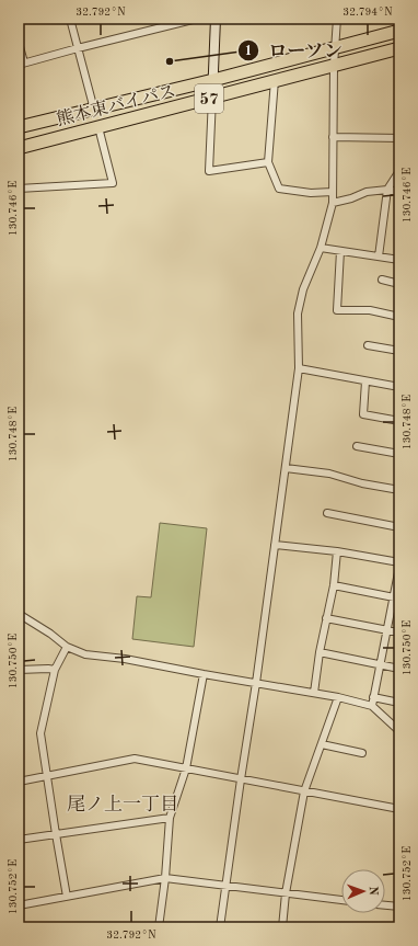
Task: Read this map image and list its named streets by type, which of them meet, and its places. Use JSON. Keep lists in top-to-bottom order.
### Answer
{
  "streets": {
    "highway": ["57", "熊本東バイパス"]
  },
  "districts": ["尾ノ上一丁目"],
  "places": ["ローソン"],
  "north": "right",
  "coordinates": [
    "32.792°N",
    "32.794°N",
    "130.746°E",
    "130.748°E",
    "130.750°E",
    "130.752°E"
  ]
}
